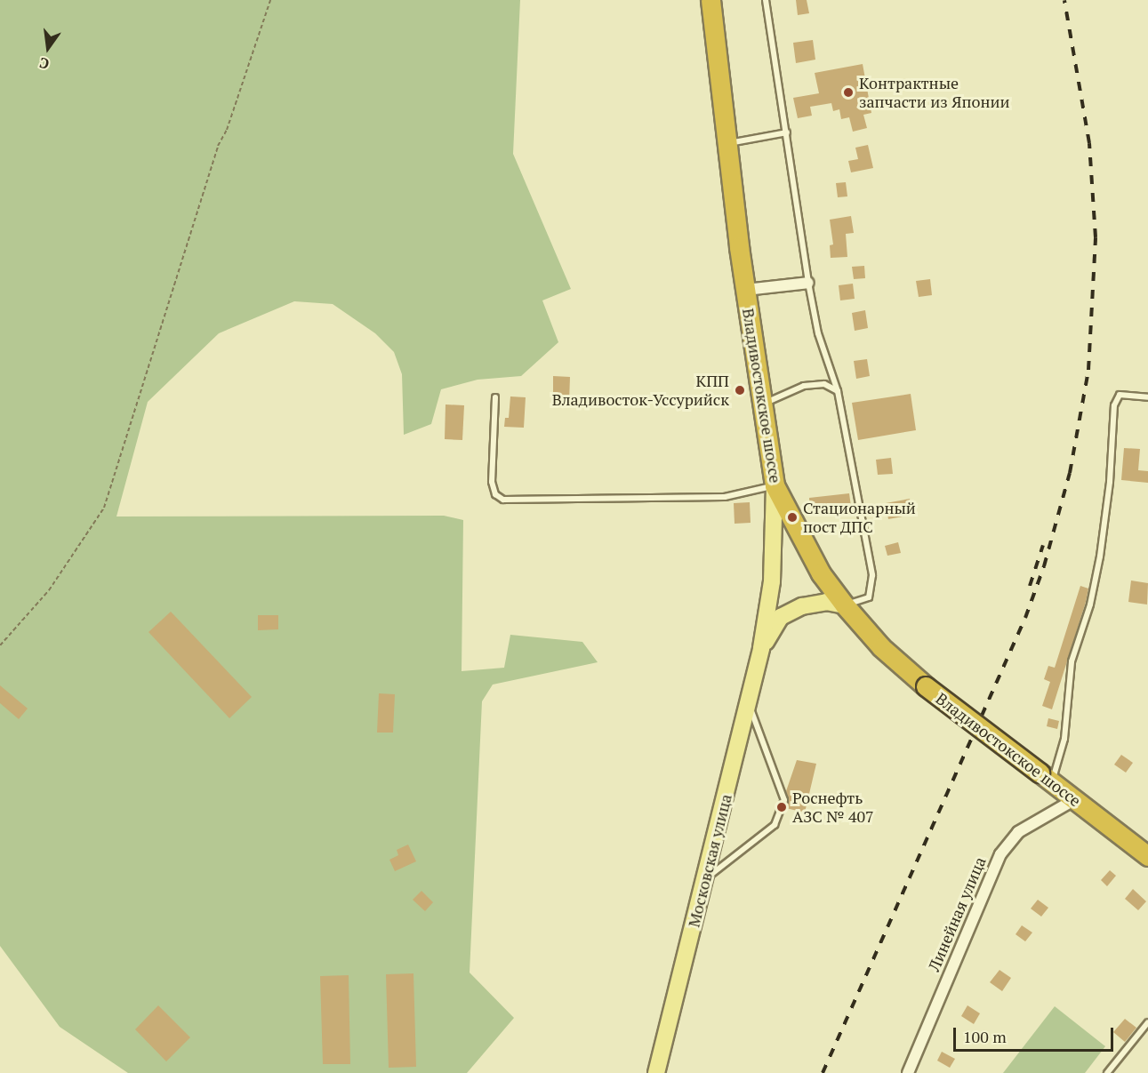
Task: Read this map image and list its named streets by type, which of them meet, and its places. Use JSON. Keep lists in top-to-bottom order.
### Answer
{
  "streets": {
    "highway": ["Владивостокское шоссе"],
    "main road": ["Московская улица"],
    "street": ["Линейная улица"]
  },
  "crossings": [
    ["Владивостокское шоссе", "Московская улица"],
    ["Владивостокское шоссе", "Линейная улица"]
  ],
  "places": [
    "Контрактные запчасти из Японии",
    "КПП Владивосток-Уссурийск",
    "Стационарный пост ДПС",
    "Роснефть АЗС № 407"
  ],
  "scale_bar": "100 m",
  "north": "bottom"
}
